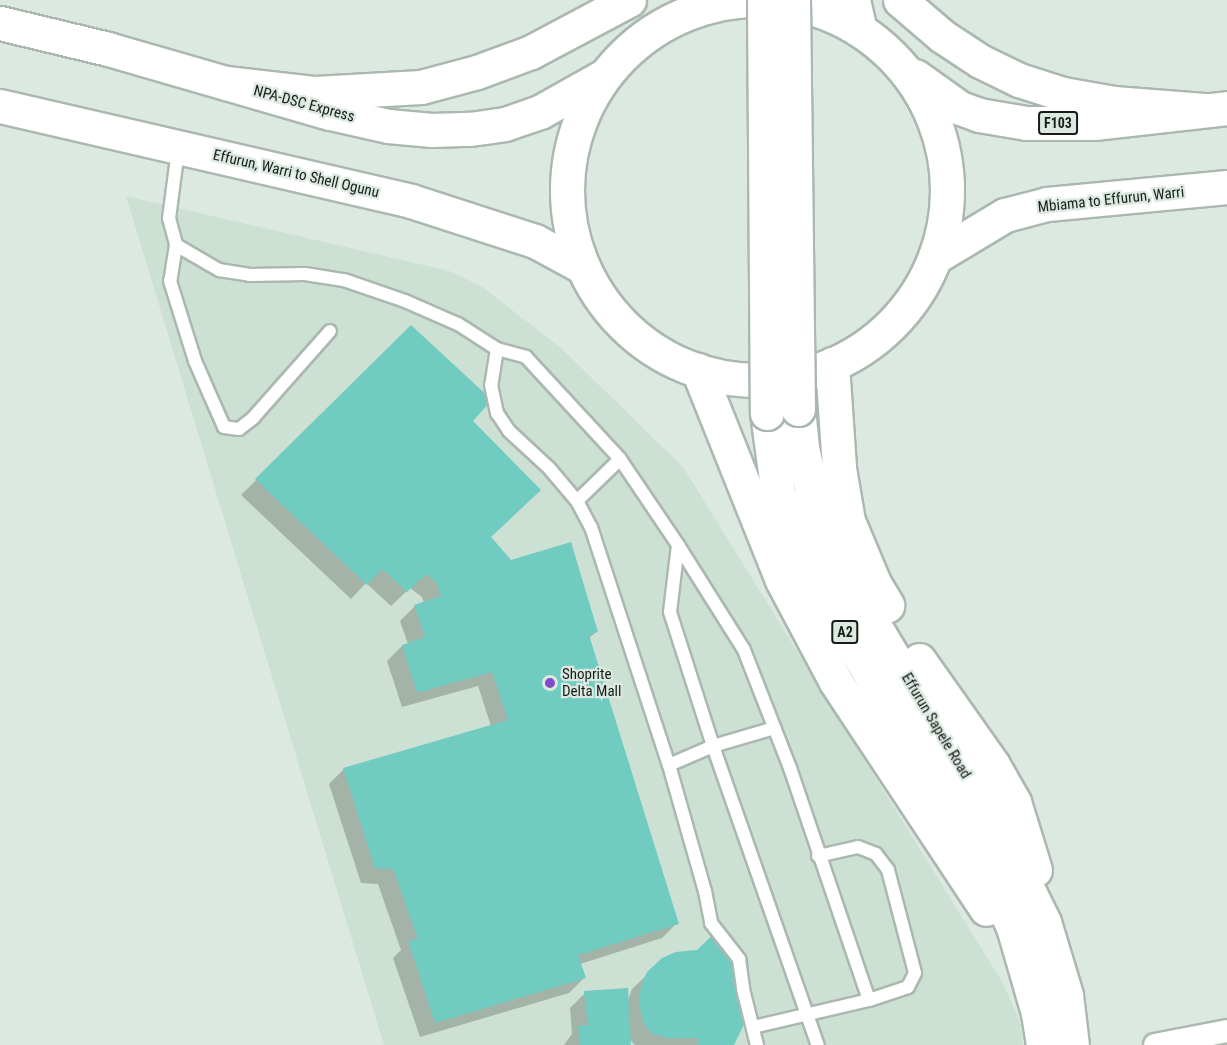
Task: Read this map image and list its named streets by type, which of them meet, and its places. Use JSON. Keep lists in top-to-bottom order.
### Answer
{
  "streets": {
    "main road": [
      "NPA-DSC Express",
      "F103",
      "Effurun, Warri to Shell Ogunu",
      "Mbiama to Effurun, Warri",
      "A2",
      "Effurun Sapele Road"
    ]
  },
  "crossings": [
    ["A2", "Effurun Sapele Road"]
  ],
  "places": ["Shoprite Delta Mall"]
}
